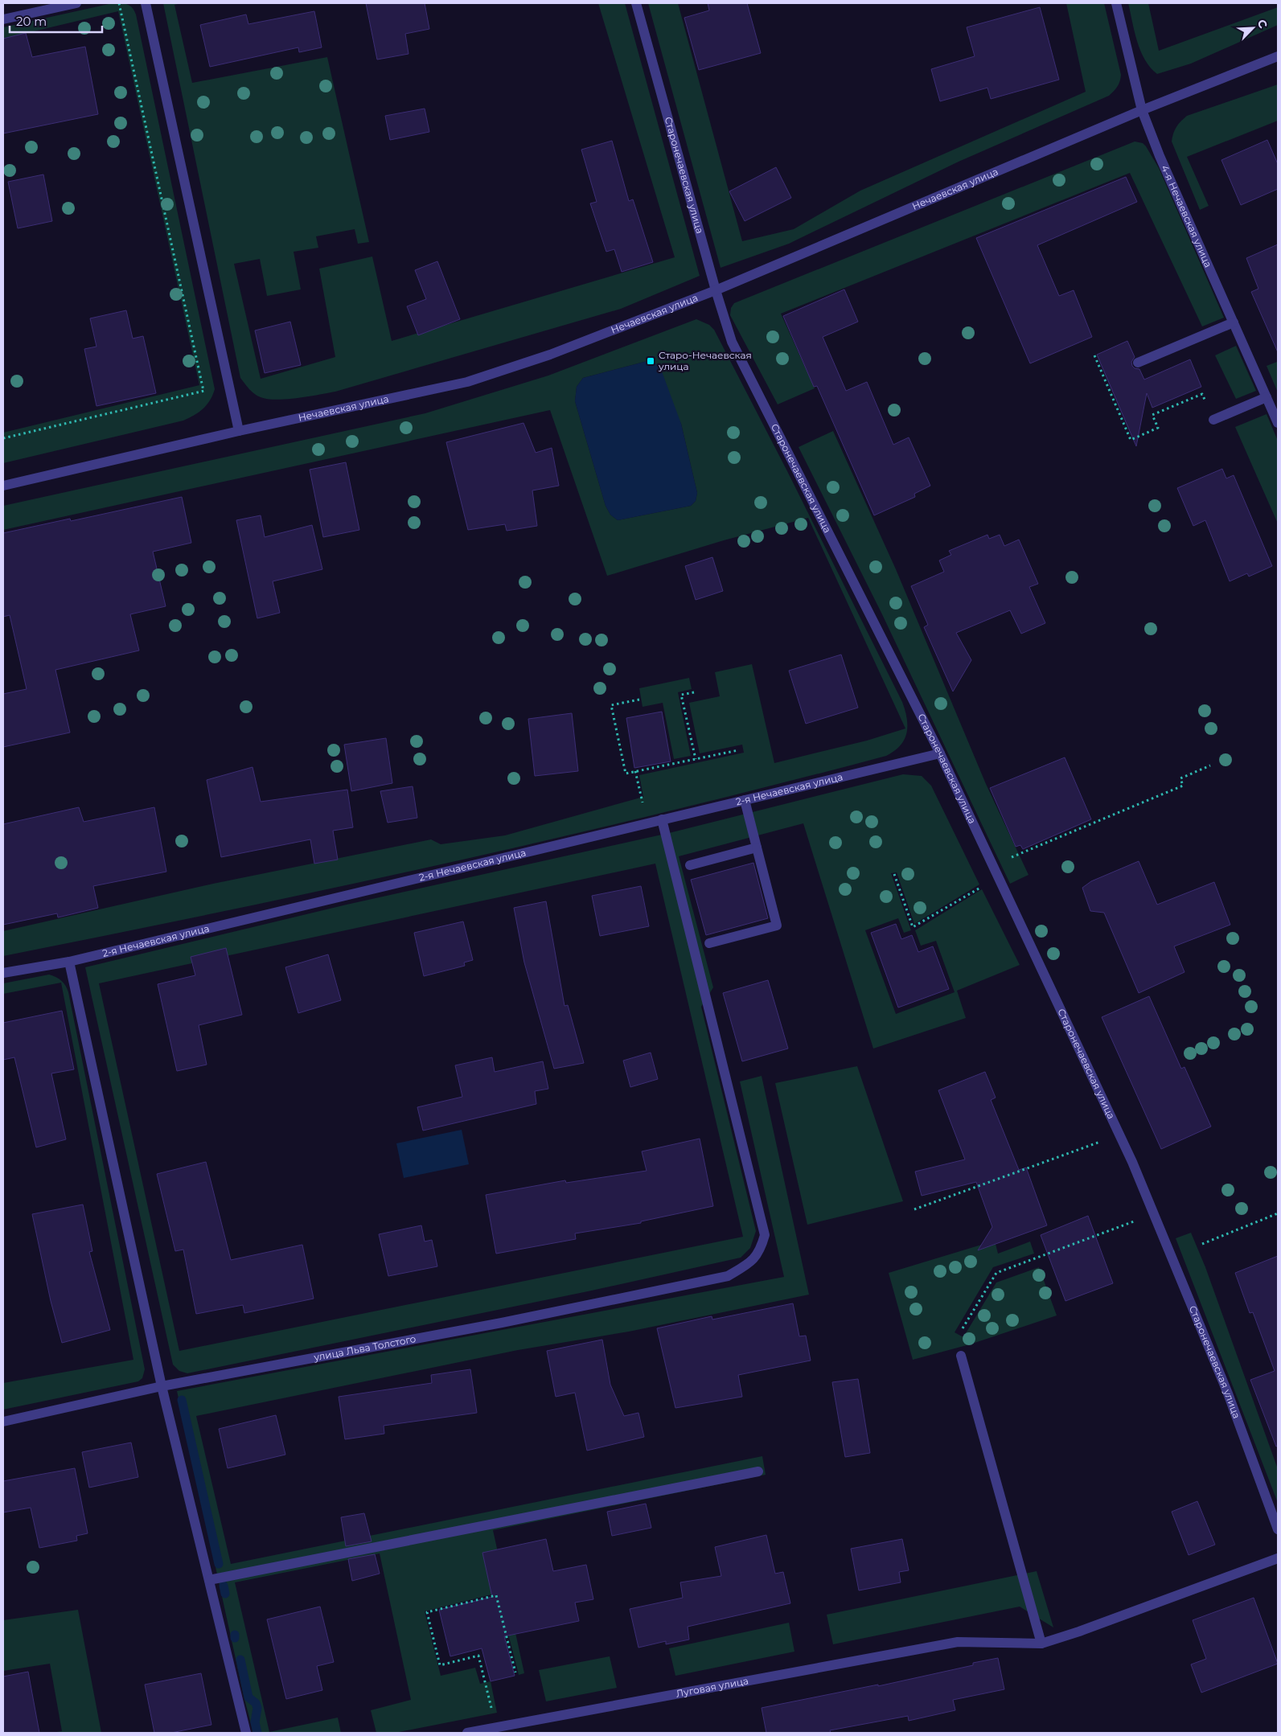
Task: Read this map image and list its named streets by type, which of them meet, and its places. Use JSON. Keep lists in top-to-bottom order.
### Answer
{
  "streets": {
    "street": [
      "Старонечаевская улица",
      "Нечаевская улица",
      "4-я Нечаевская улица",
      "2-я Нечаевская улица",
      "улица Льва Толстого",
      "Луговая улица"
    ]
  },
  "crossings": [
    ["Старонечаевская улица", "Нечаевская улица"],
    ["Старонечаевская улица", "2-я Нечаевская улица"],
    ["Нечаевская улица", "4-я Нечаевская улица"],
    ["2-я Нечаевская улица", "улица Льва Толстого"]
  ],
  "places": {
    "transit": ["Старо-Нечаевская улица"]
  },
  "scale_bar": "20 m",
  "north": "top right"
}
